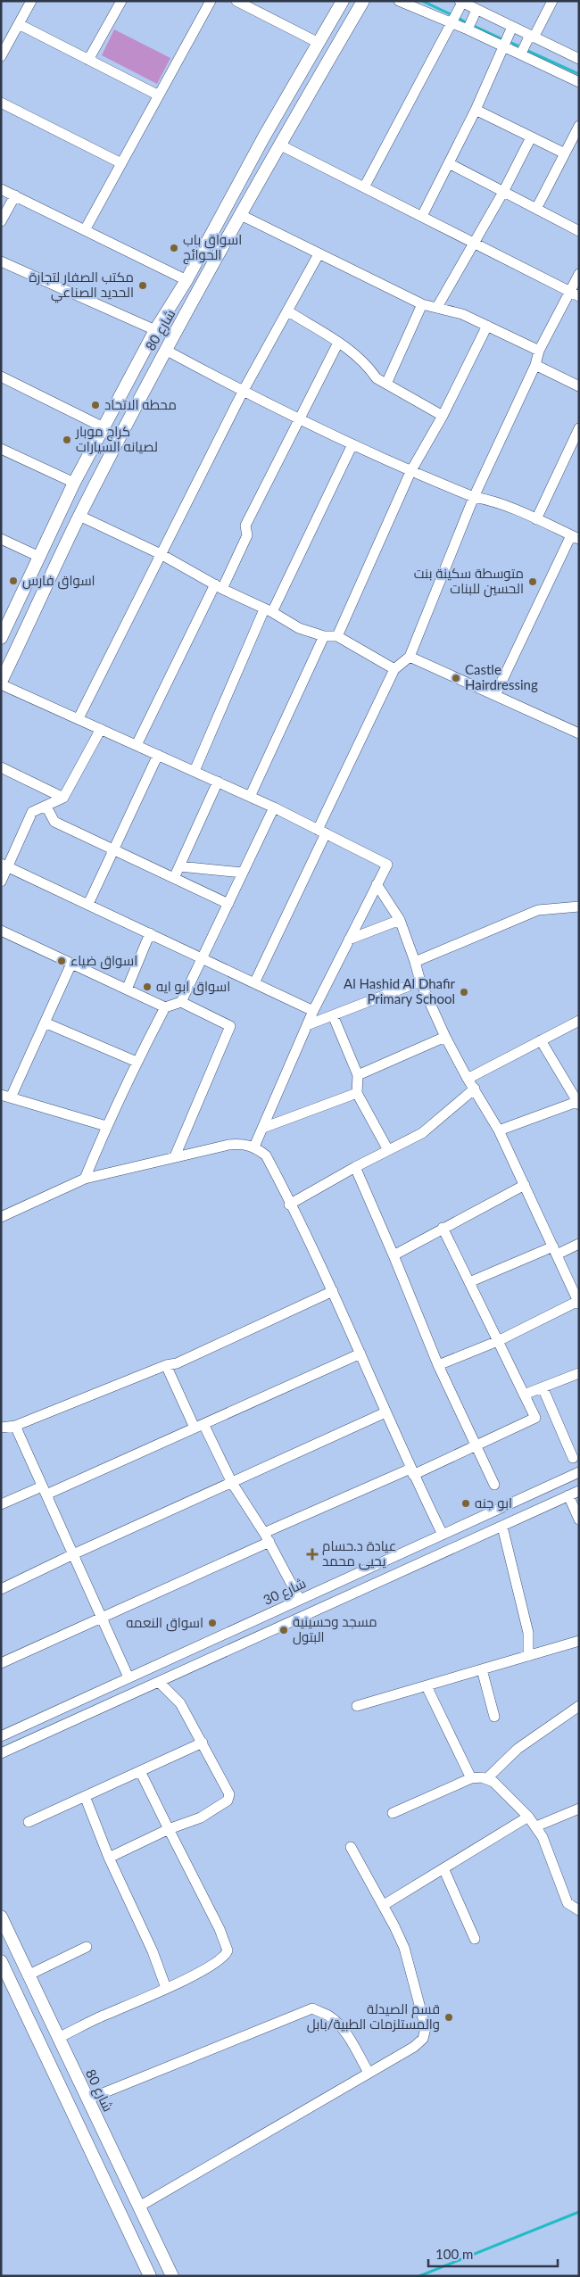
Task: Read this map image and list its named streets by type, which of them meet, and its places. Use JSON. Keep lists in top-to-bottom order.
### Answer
{
  "streets": {
    "main road": ["شارع 80"],
    "street": ["شارع 30"]
  },
  "places": {
    "other": [
      "اسواق باب الحوائج",
      "مكتب الصفار لتجارة الحديد الصناعي",
      "محطه الاتحاد",
      "كراج موبار لصيانه السيارات",
      "اسواق فارس",
      "متوسطة سكينة بنت الحسين للبنات",
      "Castle Hairdressing",
      "اسواق ضياء",
      "اسواق ابو ايه",
      "Al Hashid Al Dhafir Primary School",
      "ابو جنه",
      "اسواق النعمه",
      "مسجد وحسينية البتول",
      "قسم الصيدلة والمستلزمات الطبية/بابل"
    ],
    "health": ["عيادة د.حسام يحيى محمد"]
  },
  "scale_bar": "100 m"
}
